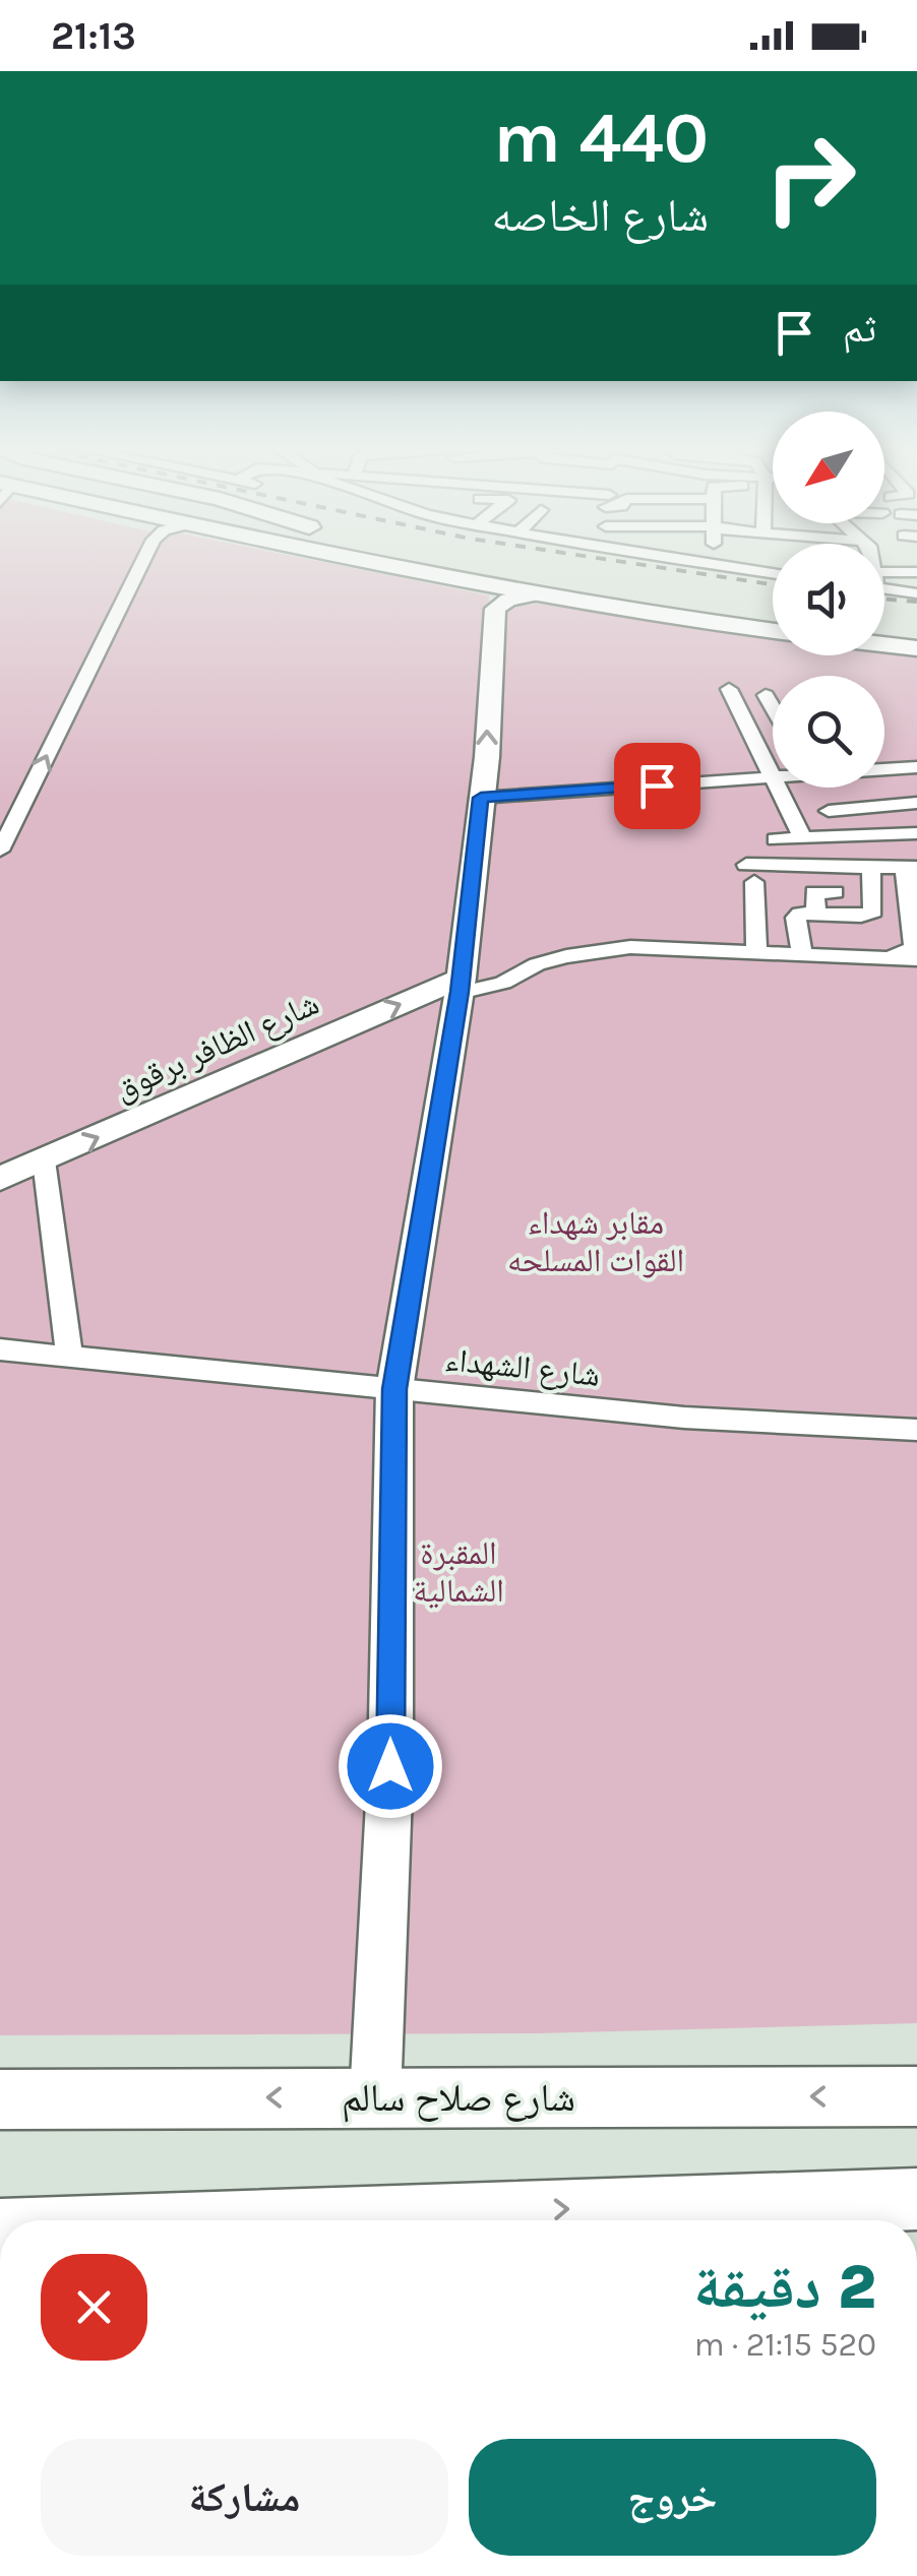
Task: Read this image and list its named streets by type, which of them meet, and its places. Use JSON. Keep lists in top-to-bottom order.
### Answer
{
  "streets": {
    "highway": ["شارع صلاح سالم"],
    "main road": ["شارع الظافر برقوق"],
    "street": ["شارع الشهداء"]
  },
  "one_way": ["شارع الظافر برقوق"],
  "parks": ["مقابر شهداء القوات المسلحه", "المقبرة الشمالية"],
  "north": "bottom left",
  "page": {
    "status": "21:13",
    "turn": ["440 m", "شارع الخاصه"],
    "then": "ثم",
    "heading": ["2 دقيقة", "520 m · 21:15"],
    "buttons": ["خروج", "مشاركة"]
  }
}
